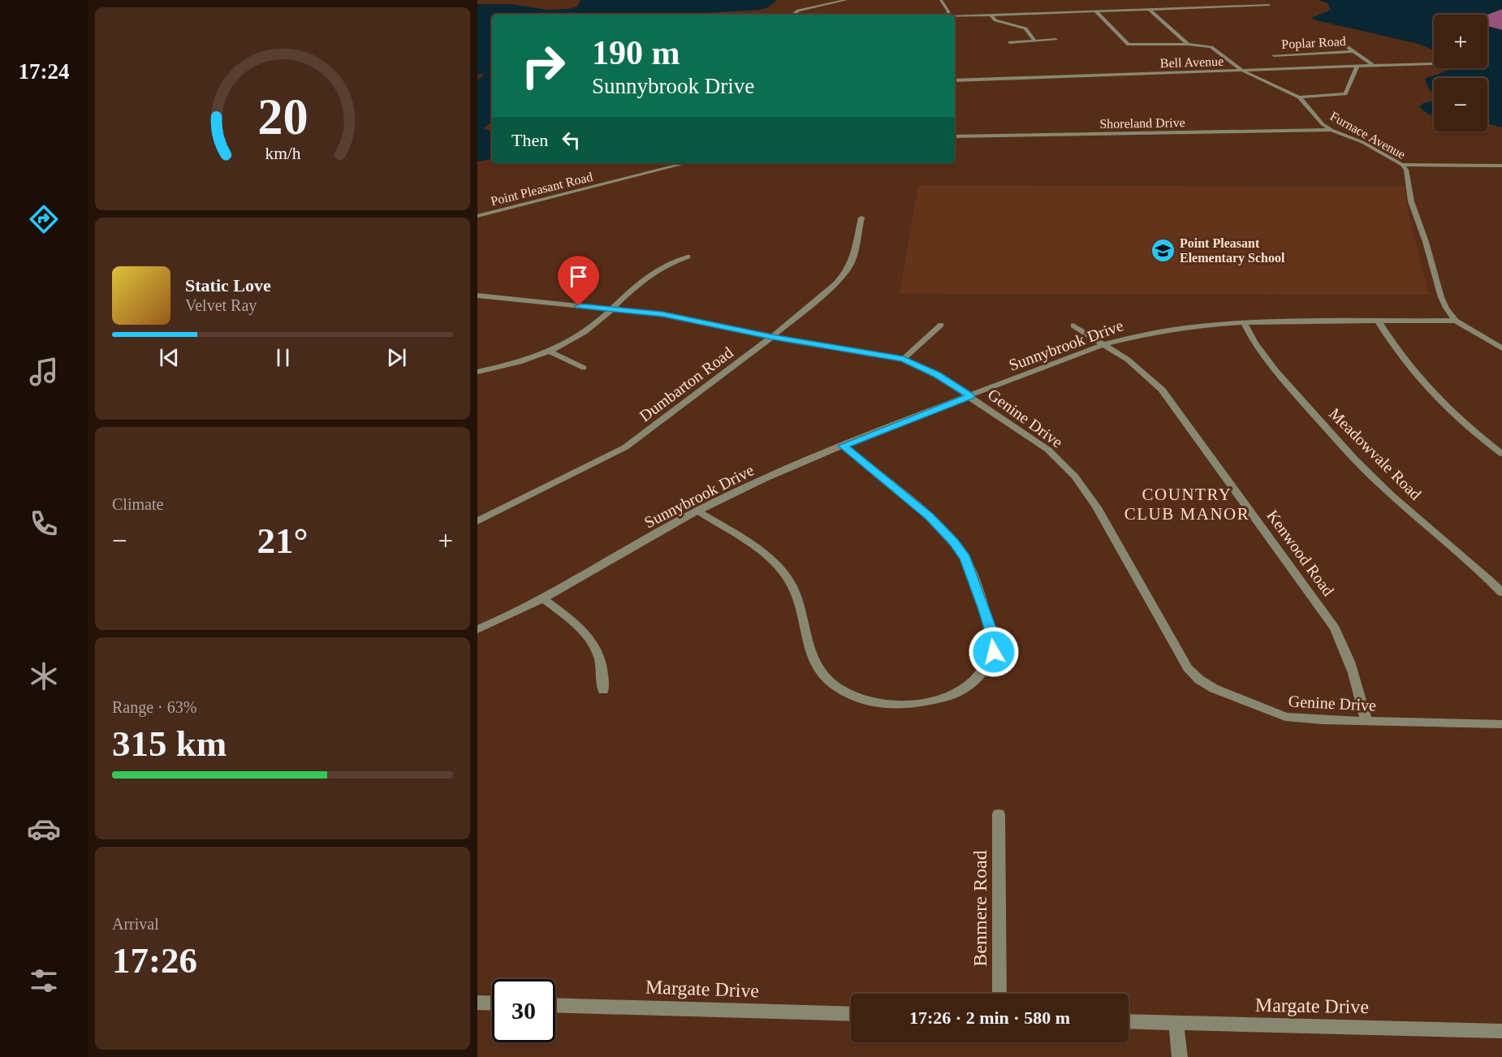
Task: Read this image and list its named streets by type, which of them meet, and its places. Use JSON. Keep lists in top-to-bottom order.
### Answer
{
  "streets": {
    "street": [
      "Poplar Road",
      "Bell Avenue",
      "Shoreland Drive",
      "Furnace Avenue",
      "Point Pleasant Road",
      "Sunnybrook Drive",
      "Dumbarton Road",
      "Genine Drive",
      "Meadowvale Road",
      "Kenwood Road",
      "Benmere Road",
      "Margate Drive"
    ]
  },
  "crossings": [
    ["Bell Avenue", "Furnace Avenue"],
    ["Shoreland Drive", "Furnace Avenue"],
    ["Furnace Avenue", "Sunnybrook Drive"],
    ["Sunnybrook Drive", "Genine Drive"],
    ["Sunnybrook Drive", "Meadowvale Road"],
    ["Sunnybrook Drive", "Kenwood Road"],
    ["Dumbarton Road", "Genine Drive"],
    ["Genine Drive", "Kenwood Road"]
  ],
  "districts": ["COUNTRY CLUB MANOR"],
  "places": {
    "school or university": ["Point Pleasant Elementary School"]
  },
  "page": {
    "tabs": "17:24",
    "map_buttons": ["+", "−"],
    "turn": ["190 m", "Sunnybrook Drive"],
    "then": "Then",
    "song": ["Static Love", "Velvet Ray"],
    "tile": [
      "Climate",
      ["Range · 63%", "315 km"],
      ["Arrival", "17:26"]
    ],
    "heat": ["−", "21°", "+"],
    "limit": "30",
    "trip": "17:26 · 2 min · 580 m",
    "gauge": ["20", "km/h"]
  }
}
